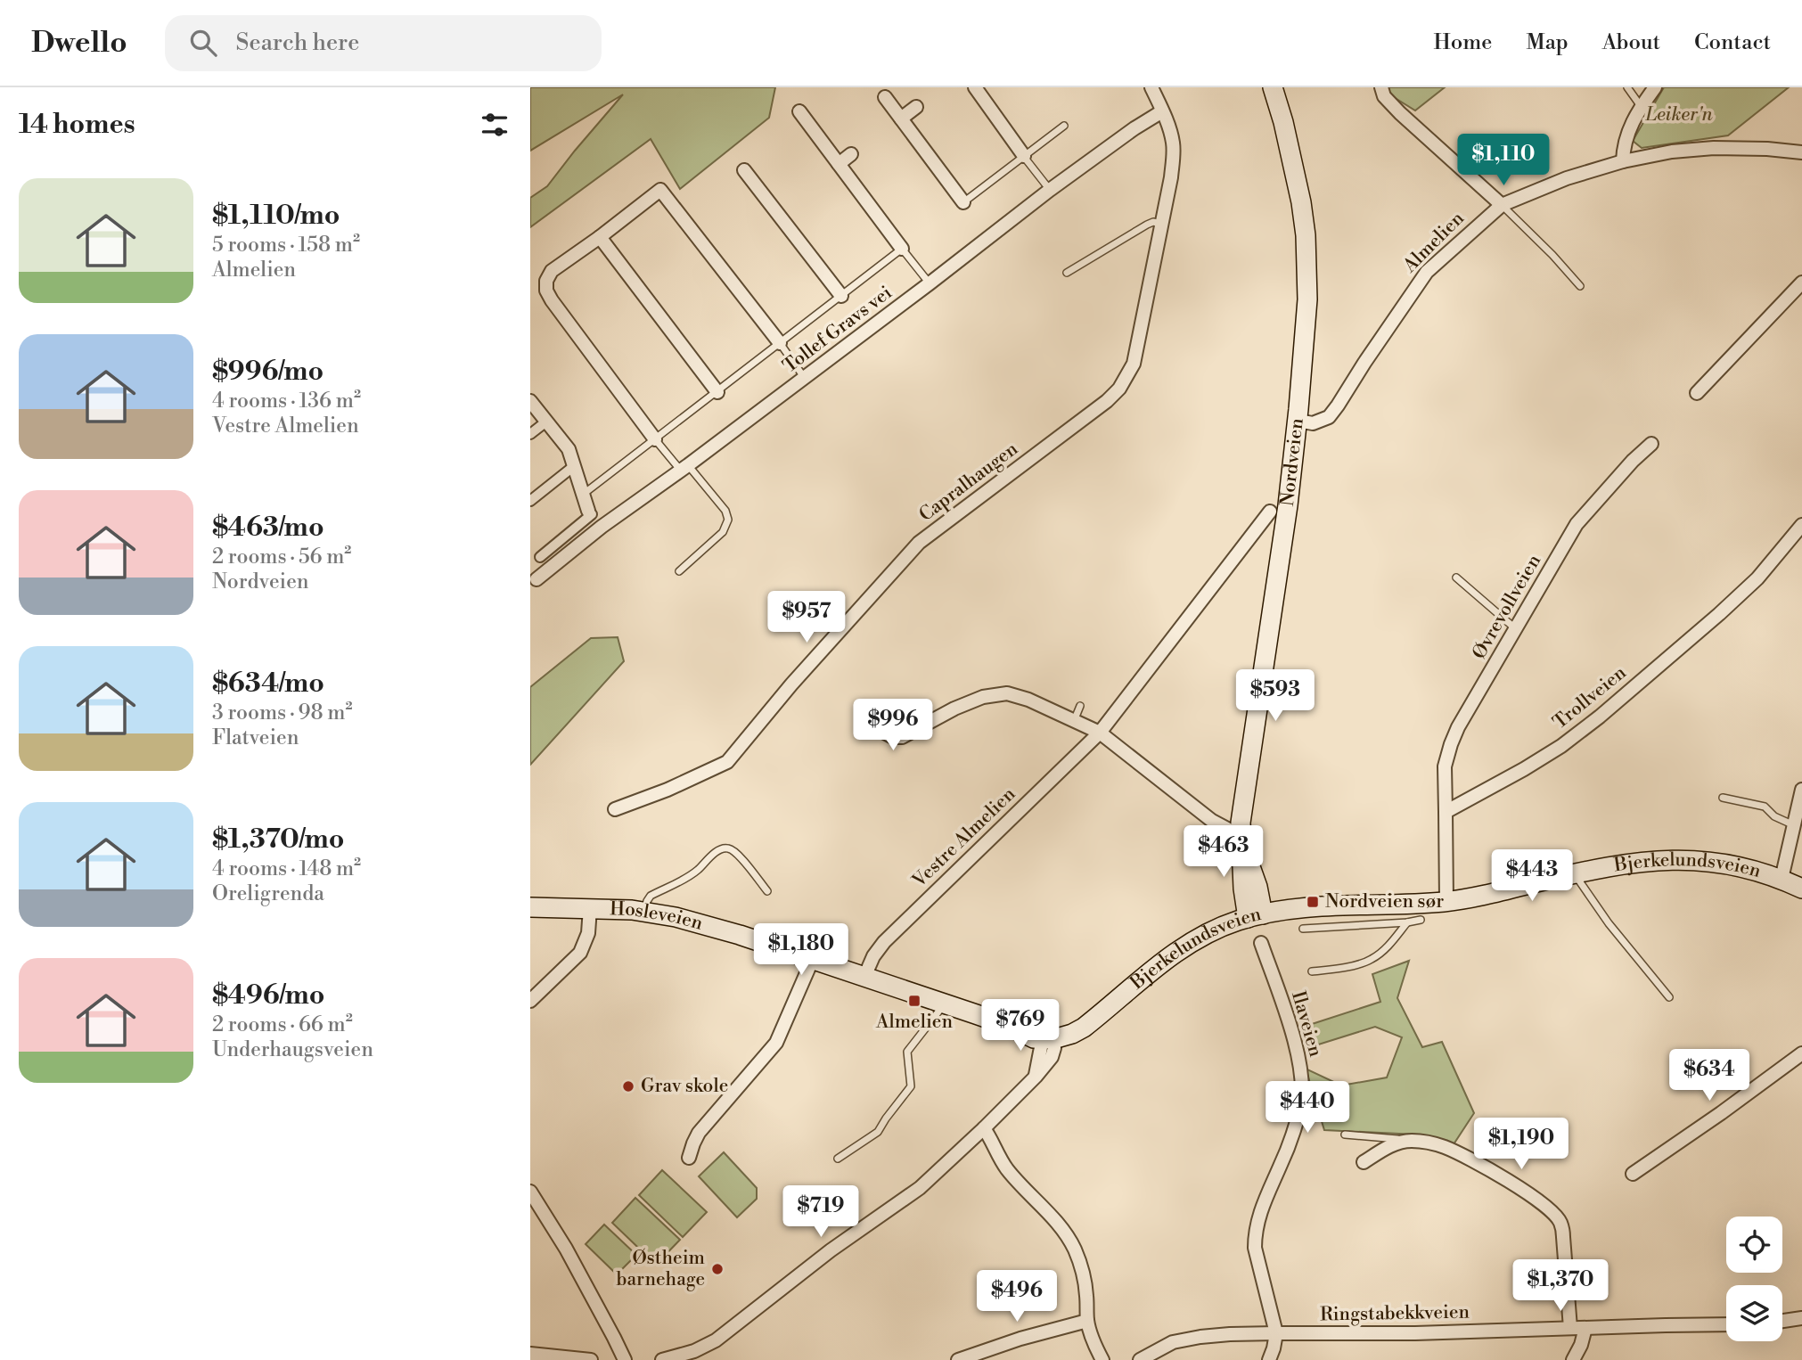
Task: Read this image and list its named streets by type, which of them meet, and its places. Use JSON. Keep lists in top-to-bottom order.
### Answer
{
  "streets": {
    "main road": ["Nordveien", "Bjerkelundsveien", "Hosleveien"],
    "street": [
      "Almelien",
      "Tollef Gravs vei",
      "Capralhaugen",
      "Øvrevollveien",
      "Trollveien",
      "Vestre Almelien",
      "Ilaveien",
      "Ringstabekkveien"
    ]
  },
  "crossings": [
    ["Almelien", "Nordveien"],
    ["Tollef Gravs vei", "Capralhaugen"],
    ["Nordveien", "Bjerkelundsveien"],
    ["Øvrevollveien", "Trollveien"],
    ["Vestre Almelien", "Hosleveien"],
    ["Bjerkelundsveien", "Hosleveien"],
    ["Ilaveien", "Ringstabekkveien"]
  ],
  "parks": ["Leiker'n"],
  "places": {
    "transit": ["Nordveien sør", "Almelien"],
    "other": ["Grav skole", "Østheim barnehage"]
  },
  "page": {
    "header": "Dwello",
    "search": "Search here",
    "nav": [
      "Home",
      "Map",
      "About",
      "Contact"
    ],
    "heading": "14 homes",
    "price": [
      "$1,110",
      "$957",
      "$593",
      "$996",
      "$463",
      "$443",
      "$1,180",
      "$769",
      "$634",
      "$440",
      "$1,190",
      "$719",
      "$1,370",
      "$496"
    ],
    "list": [
      {
        "name": "$1,110/mo",
        "note": "5 rooms · 158 m² · Almelien"
      },
      {
        "name": "$996/mo",
        "note": "4 rooms · 136 m² · Vestre Almelien"
      },
      {
        "name": "$463/mo",
        "note": "2 rooms · 56 m² · Nordveien"
      },
      {
        "name": "$634/mo",
        "note": "3 rooms · 98 m² · Flatveien"
      },
      {
        "name": "$1,370/mo",
        "note": "4 rooms · 148 m² · Oreligrenda"
      },
      {
        "name": "$496/mo",
        "note": "2 rooms · 66 m² · Underhaugsveien"
      }
    ]
  }
}
